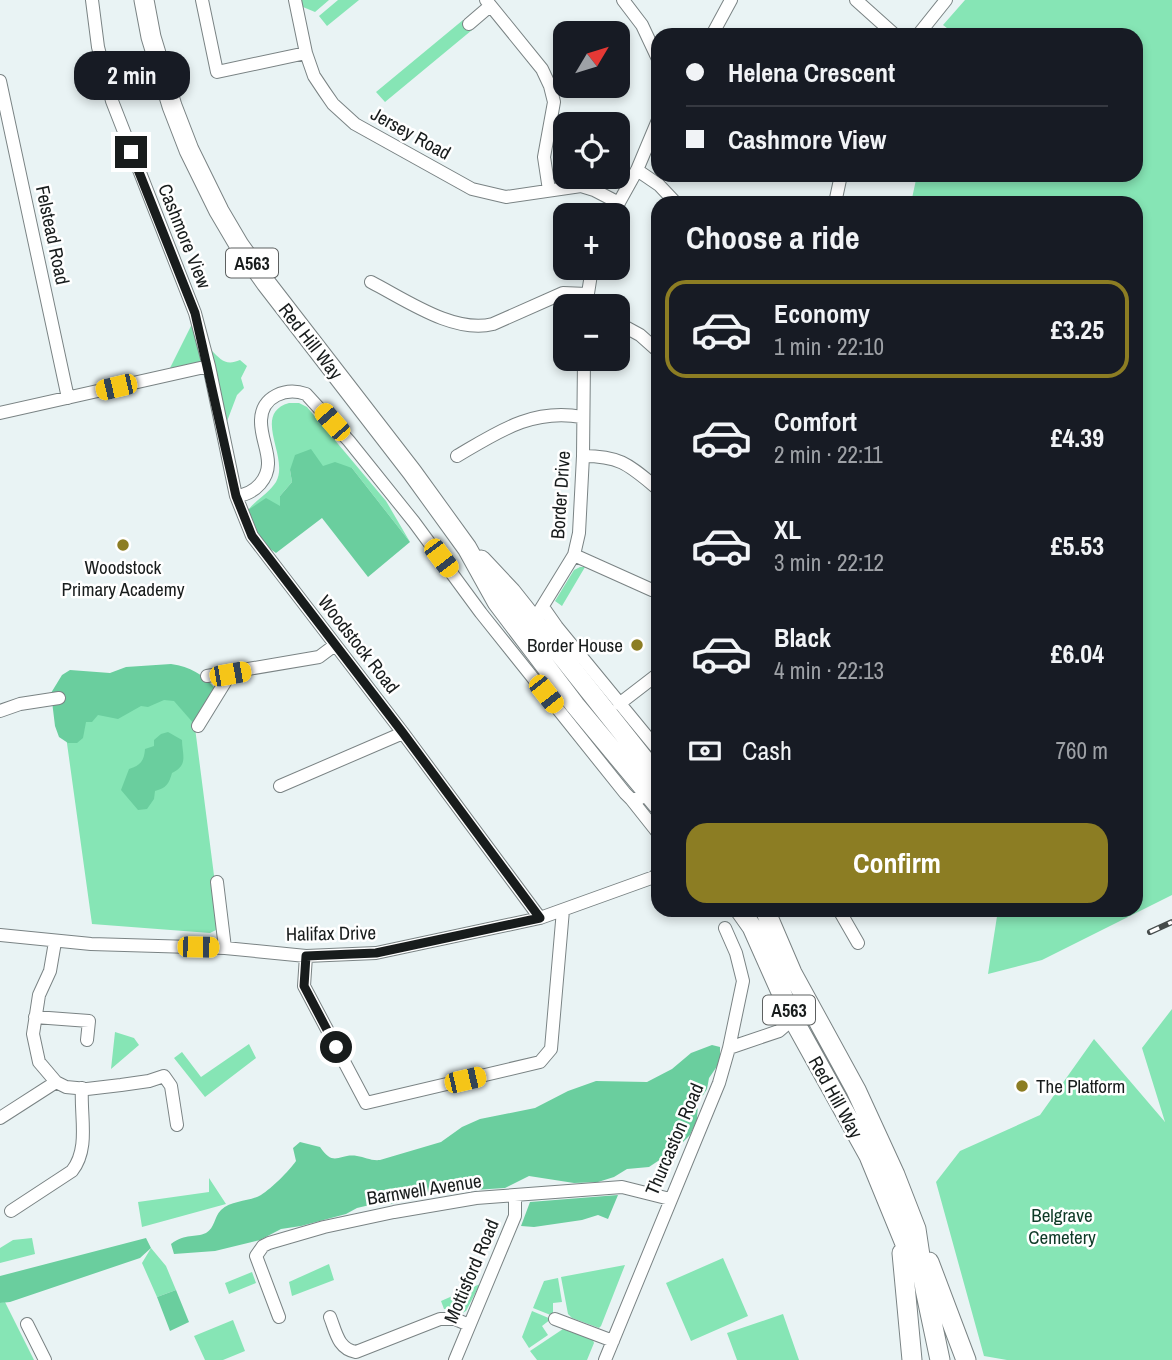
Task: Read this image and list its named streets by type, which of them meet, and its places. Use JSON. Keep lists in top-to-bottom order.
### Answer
{
  "streets": {
    "highway": ["A563", "Red Hill Way"],
    "street": [
      "Jersey Road",
      "Felstead Road",
      "Cashmore View",
      "Border Drive",
      "Woodstock Road",
      "Halifax Drive",
      "Thurcaston Road",
      "Barnwell Avenue",
      "Mottisford Road"
    ]
  },
  "crossings": [
    ["Cashmore View", "Woodstock Road"],
    ["Red Hill Way", "Border Drive"],
    ["Woodstock Road", "Halifax Drive"],
    ["Thurcaston Road", "Barnwell Avenue"],
    ["Barnwell Avenue", "Mottisford Road"]
  ],
  "parks": ["Belgrave Cemetery"],
  "places": ["Woodstock Primary Academy", "Border House", "The Platform"],
  "north": "top right",
  "page": {
    "map_buttons": ["+", "−"],
    "banner": ["Helena Crescent", "Cashmore View"],
    "bubble": "2 min",
    "heading": "Choose a ride",
    "list": [
      {
        "name": "Economy",
        "note": "1 min · 22:10",
        "value": "£3.25"
      },
      {
        "name": "Comfort",
        "note": "2 min · 22:11",
        "value": "£4.39"
      },
      {
        "name": "XL",
        "note": "3 min · 22:12",
        "value": "£5.53"
      },
      {
        "name": "Black",
        "note": "4 min · 22:13",
        "value": "£6.04"
      }
    ],
    "pay": ["Cash", "760 m"],
    "buttons": "Confirm"
  }
}
